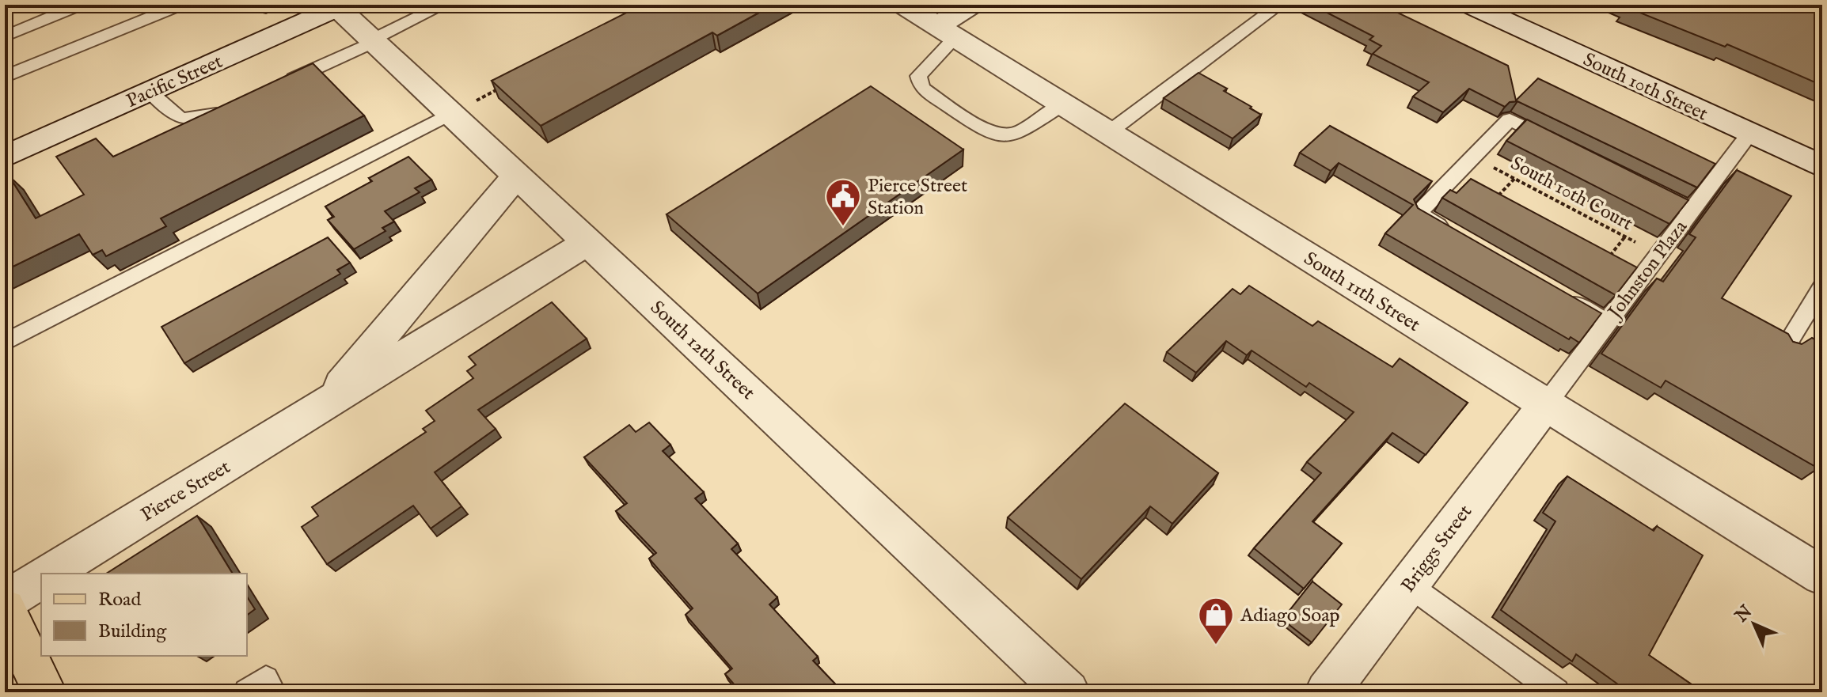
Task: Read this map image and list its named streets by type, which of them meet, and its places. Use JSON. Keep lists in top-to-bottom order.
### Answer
{
  "streets": {
    "street": [
      "Pacific Street",
      "South 10th Street",
      "South 11th Street",
      "South 12th Street",
      "Pierce Street",
      "Briggs Street"
    ],
    "lane": ["Johnston Plaza"],
    "path": ["South 10th Court"]
  },
  "crossings": [
    ["Pacific Street", "South 12th Street"],
    ["South 10th Street", "Johnston Plaza"],
    ["South 10th Court", "Johnston Plaza"],
    ["Johnston Plaza", "South 11th Street"],
    ["Johnston Plaza", "Briggs Street"],
    ["South 11th Street", "Briggs Street"],
    ["South 12th Street", "Pierce Street"]
  ],
  "places": {
    "public building": ["Pierce Street Station"],
    "shop": ["Adiago Soap"]
  },
  "legend": ["Road", "Building"],
  "north": "top left"
}
